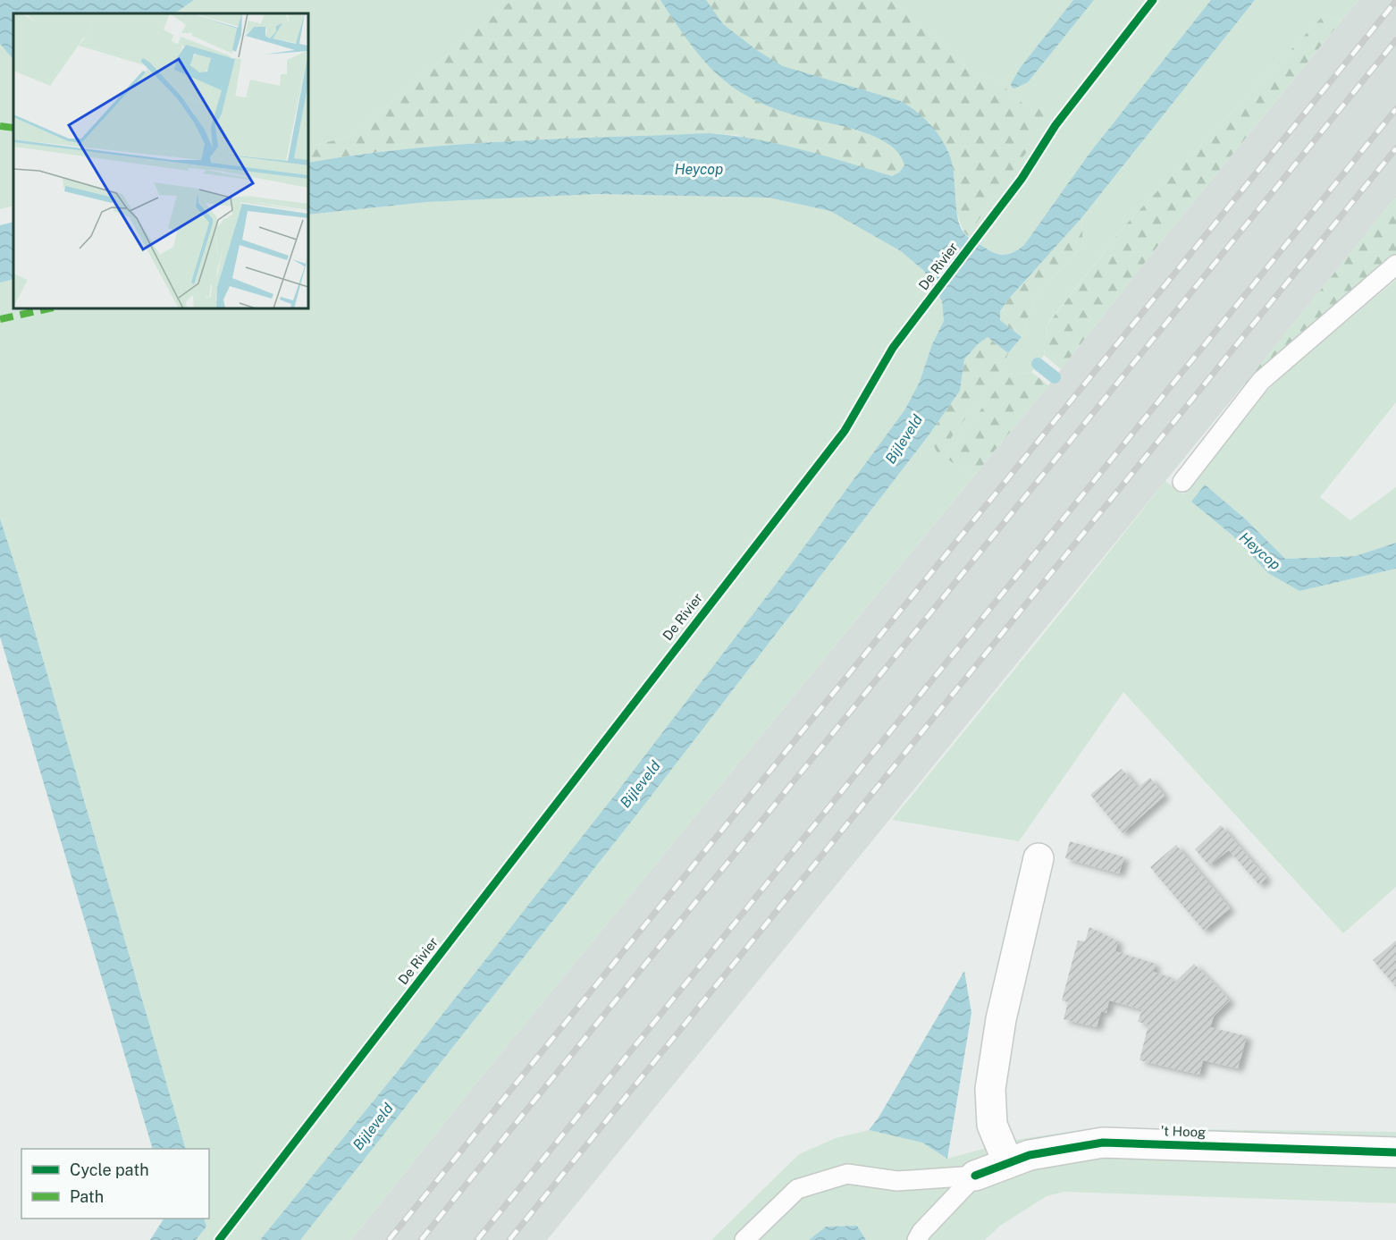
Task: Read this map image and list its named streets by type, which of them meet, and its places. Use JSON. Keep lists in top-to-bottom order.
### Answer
{
  "streets": {
    "street": ["'t Hoog"],
    "cycle path": ["De Rivier"]
  },
  "water": ["Heycop", "Bijleveld"],
  "legend": ["Cycle path", "Path"]
}
